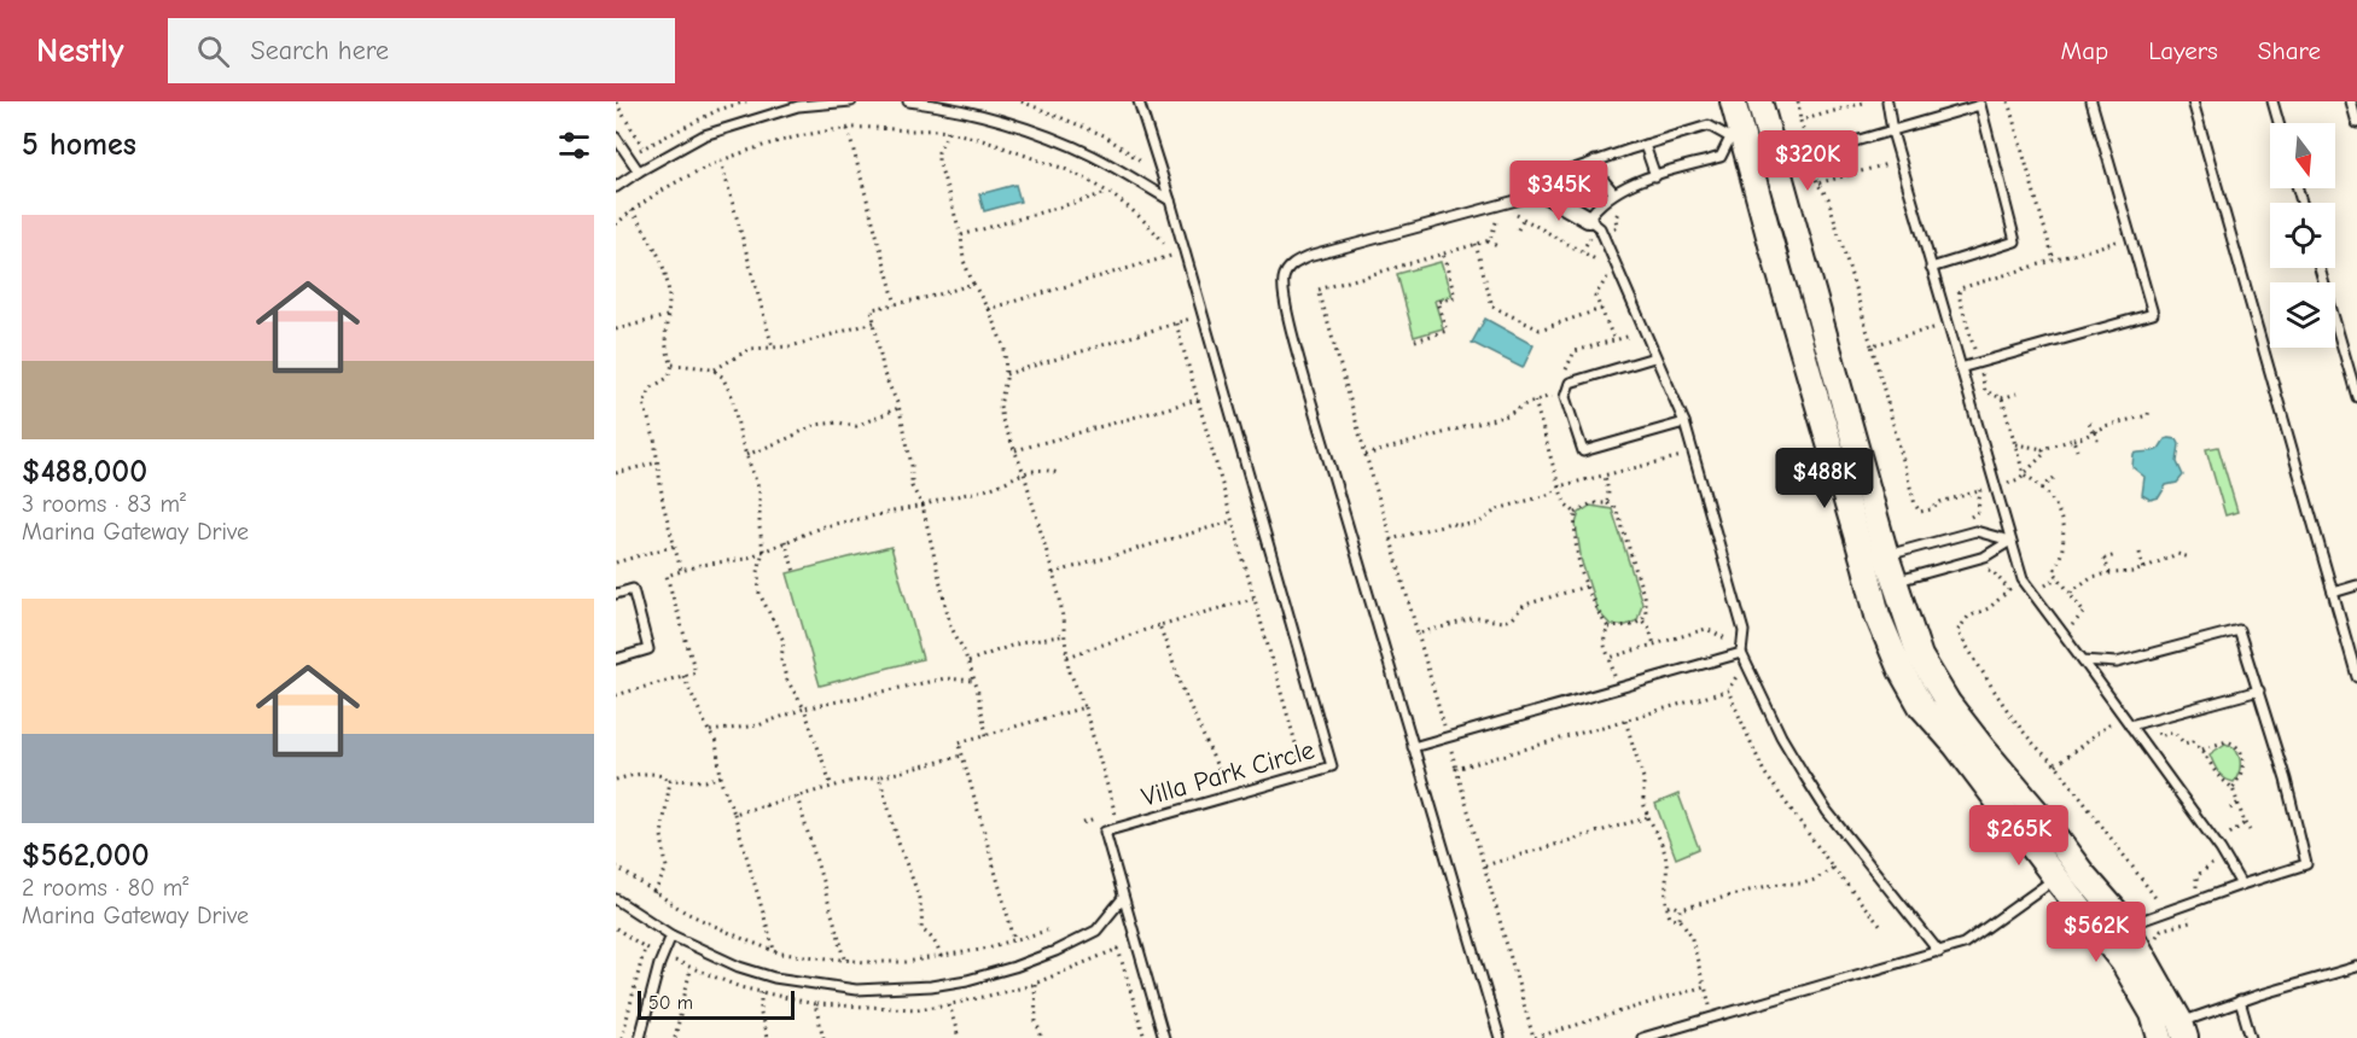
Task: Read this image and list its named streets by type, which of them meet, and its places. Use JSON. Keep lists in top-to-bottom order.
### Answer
{
  "streets": {
    "lane": ["Villa Park Circle"]
  },
  "scale_bar": "50 m",
  "north": "bottom",
  "page": {
    "header": "Nestly",
    "search": "Search here",
    "nav": ["Map", "Layers", "Share"],
    "heading": "5 homes",
    "price": [
      "$320K",
      "$345K",
      "$488K",
      "$265K",
      "$562K"
    ],
    "list": [
      {
        "name": "$488,000",
        "note": "3 rooms · 83 m² · Marina Gateway Drive"
      },
      {
        "name": "$562,000",
        "note": "2 rooms · 80 m² · Marina Gateway Drive"
      }
    ],
    "scale": "50 m"
  }
}
